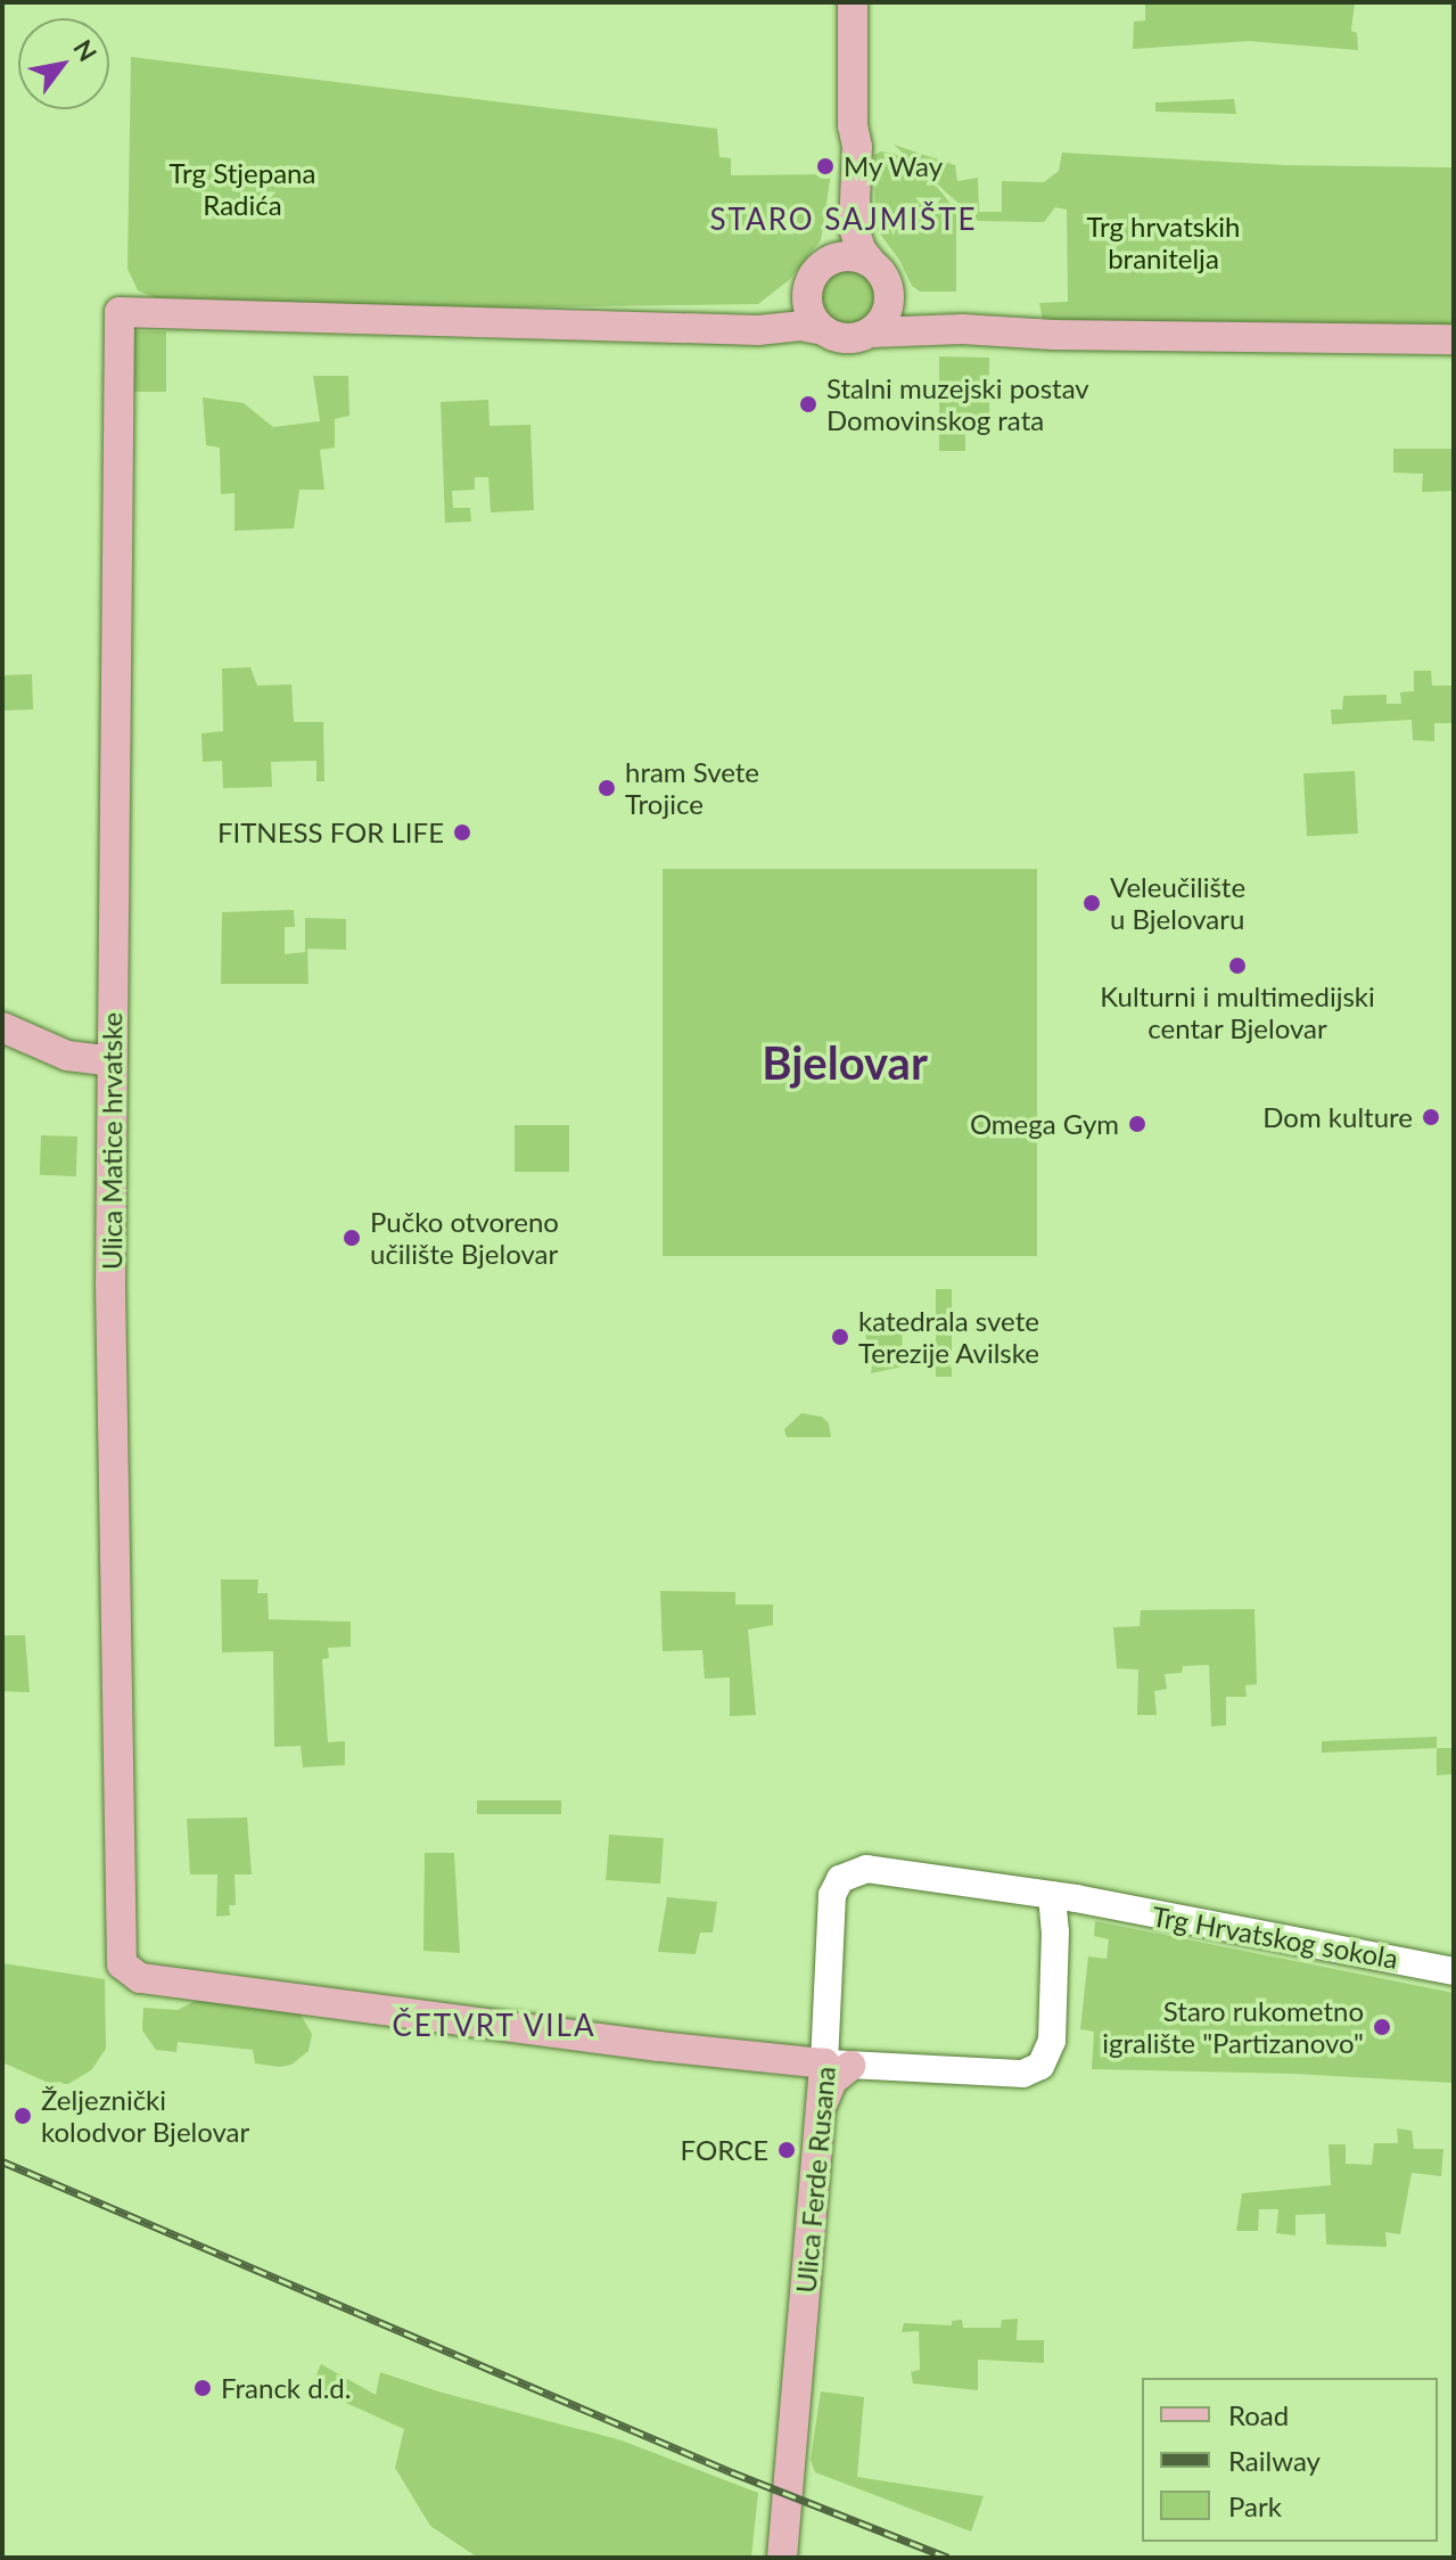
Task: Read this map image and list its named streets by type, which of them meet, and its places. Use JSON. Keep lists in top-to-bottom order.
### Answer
{
  "streets": {
    "main road": ["Ulica Matice hrvatske", "Trg Hrvatskog sokola", "Ulica Ferde Rusana"]
  },
  "crossings": [
    ["Ulica Matice hrvatske", "Ulica Ferde Rusana"],
    ["Trg Hrvatskog sokola", "Ulica Ferde Rusana"]
  ],
  "districts": ["STARO SAJMIŠTE", "Bjelovar", "ČETVRT VILA"],
  "parks": ["Trg Stjepana Radića", "Trg hrvatskih branitelja"],
  "places": [
    "My Way",
    "Stalni muzejski postav Domovinskog rata",
    "hram Svete Trojice",
    "FITNESS FOR LIFE",
    "Veleučilište u Bjelovaru",
    "Kulturni i multimedijski centar Bjelovar",
    "Dom kulture",
    "Omega Gym",
    "Pučko otvoreno učilište Bjelovar",
    "katedrala svete Terezije Avilske",
    "Staro rukometno igralište \"Partizanovo\"",
    "Željeznički kolodvor Bjelovar",
    "FORCE",
    "Franck d.d."
  ],
  "legend": ["Road", "Railway", "Park"],
  "north": "top right"
}
